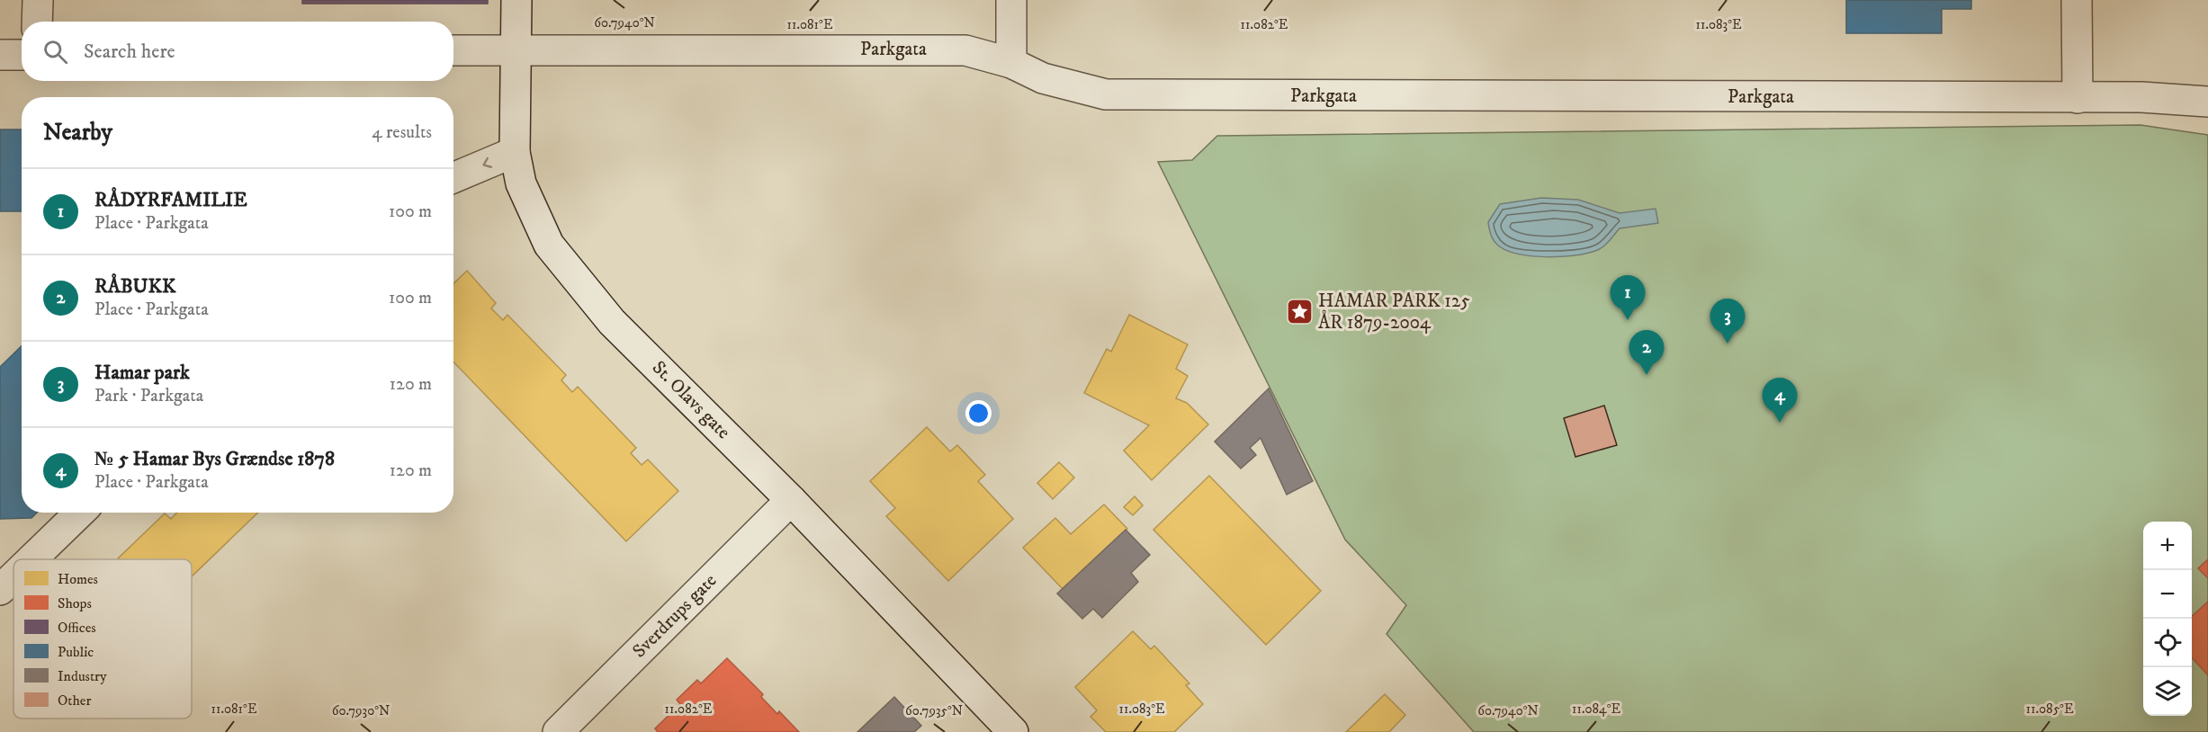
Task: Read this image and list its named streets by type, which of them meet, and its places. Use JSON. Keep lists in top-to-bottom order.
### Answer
{
  "streets": {
    "street": ["Parkgata", "St. Olavs gate", "Sverdrups gate"]
  },
  "crossings": [
    ["Parkgata", "St. Olavs gate"],
    ["St. Olavs gate", "Sverdrups gate"]
  ],
  "places": {
    "place": ["HAMAR PARK 125 ÅR 1879-2004"]
  },
  "legend": [
    "Homes",
    "Shops",
    "Offices",
    "Public",
    "Industry",
    "Other"
  ],
  "page": {
    "search": "Search here",
    "heading": ["Nearby", "4 results"],
    "list": [
      {
        "mark": "1",
        "name": "RÅDYRFAMILIE",
        "note": "Place · Parkgata",
        "value": "100 m"
      },
      {
        "mark": "2",
        "name": "RÅBUKK",
        "note": "Place · Parkgata",
        "value": "100 m"
      },
      {
        "mark": "3",
        "name": "Hamar park",
        "note": "Park · Parkgata",
        "value": "120 m"
      },
      {
        "mark": "4",
        "name": "№ 5 Hamar Bys Grændse 1878",
        "note": "Place · Parkgata",
        "value": "120 m"
      }
    ],
    "pins": [
      "1",
      "3",
      "2",
      "4"
    ],
    "map_buttons": ["+", "−"]
  },
  "coordinates": [
    "60.7940°N",
    "11.081°E",
    "11.082°E",
    "11.083°E",
    "11.084°E",
    "11.085°E",
    "60.7930°N",
    "60.7935°N"
  ]
}
